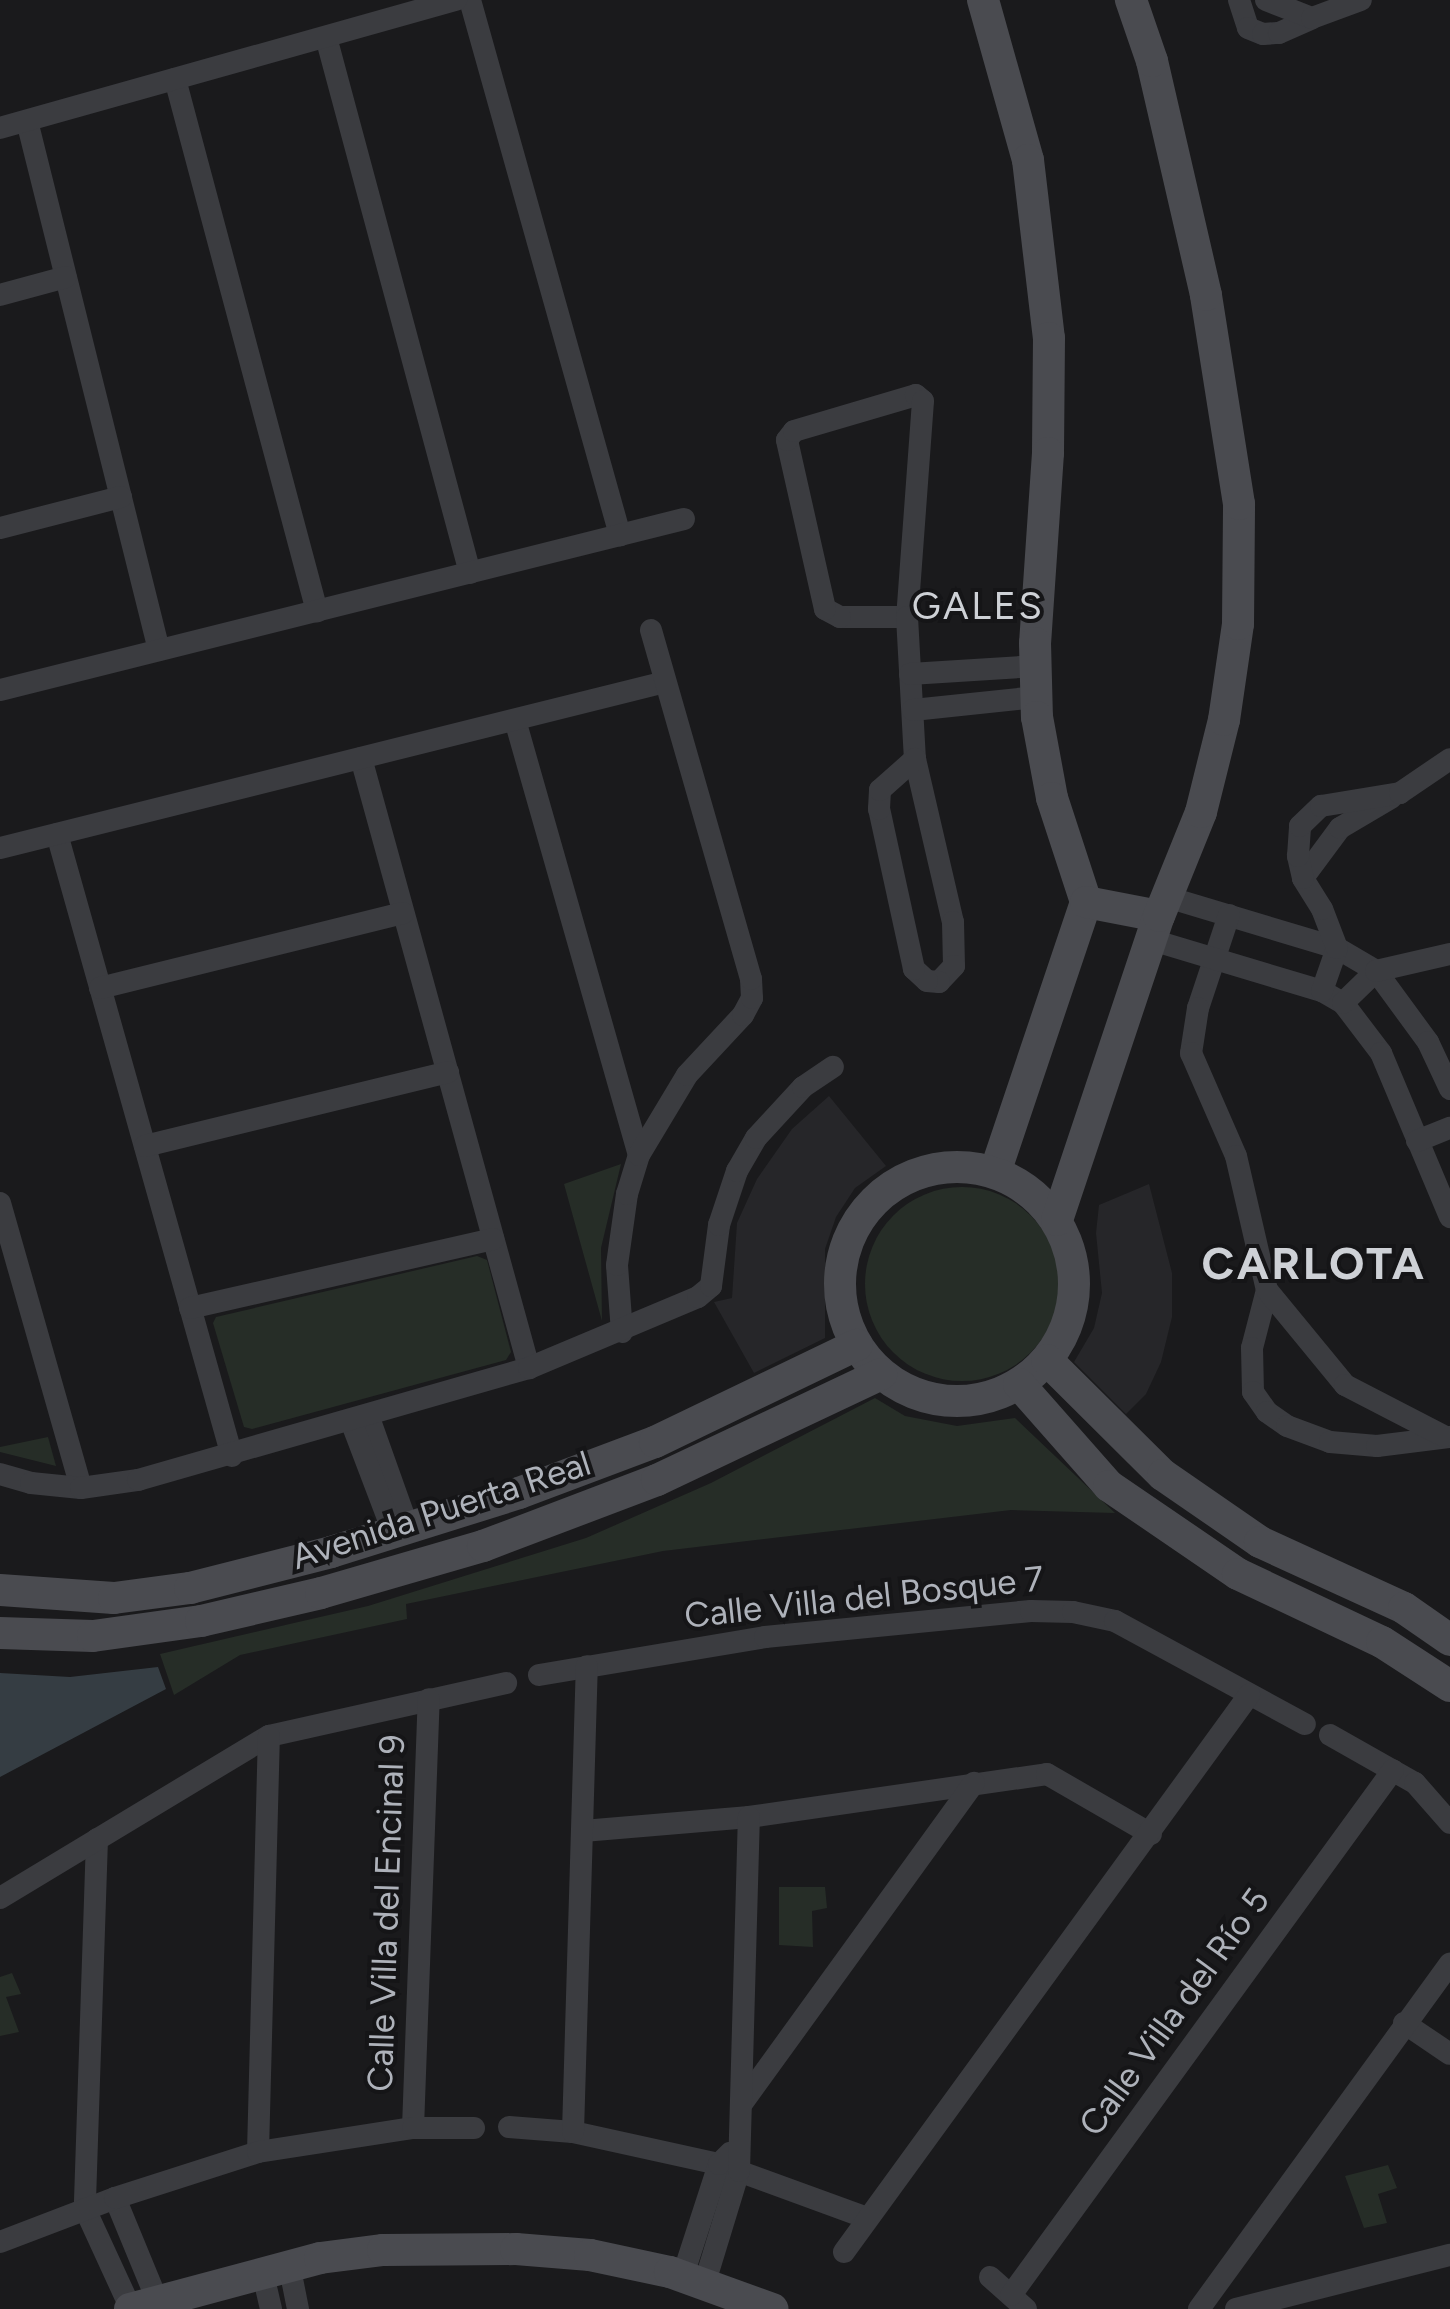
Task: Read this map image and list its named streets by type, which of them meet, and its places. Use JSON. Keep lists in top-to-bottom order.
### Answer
{
  "streets": {
    "main road": ["Avenida Puerta Real"],
    "street": ["Calle Villa del Bosque 7", "Calle Villa del Encinal 9", "Calle Villa del Río 5"]
  },
  "districts": ["GALES", "CARLOTA"]
}
